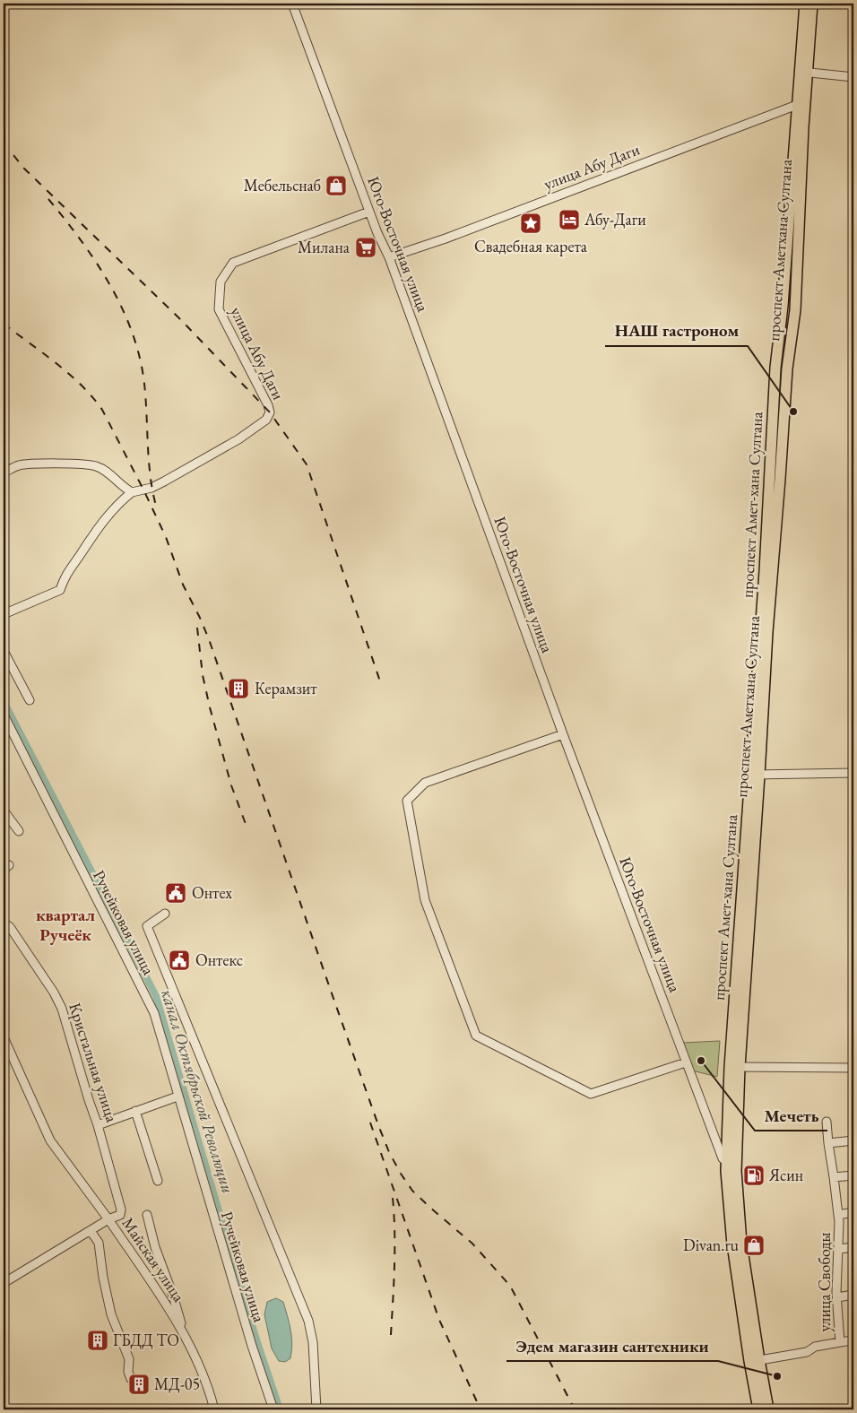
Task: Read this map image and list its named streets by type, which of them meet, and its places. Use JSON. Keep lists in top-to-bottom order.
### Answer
{
  "streets": {
    "main road": ["проспект Амет-хана Султана"],
    "street": [
      "улица Абу Даги",
      "Юго-Восточная улица",
      "Ручейковая улица",
      "Кристальная улица",
      "Майская улица",
      "улица Свободы"
    ]
  },
  "crossings": [
    ["улица Абу Даги", "Юго-Восточная улица"],
    ["улица Абу Даги", "проспект Амет-хана Султана"],
    ["Юго-Восточная улица", "проспект Амет-хана Султана"],
    ["проспект Амет-хана Султана", "улица Свободы"],
    ["Кристальная улица", "Майская улица"]
  ],
  "districts": ["квартал Ручеёк"],
  "water": ["канал Октябрьской Революции"],
  "places": {
    "shop": ["Мебельснаб", "Divan.ru"],
    "hotel": ["Абу-Даги"],
    "place": ["Свадебная карета"],
    "supermarket": ["Милана"],
    "other": ["НАШ гастроном", "Мечеть", "Эдем магазин сантехники"],
    "building": ["Керамзит", "ГБДД ТО", "МД-05"],
    "public building": ["Онтех", "Онтекс"],
    "fuel station": ["Ясин"]
  }
}
